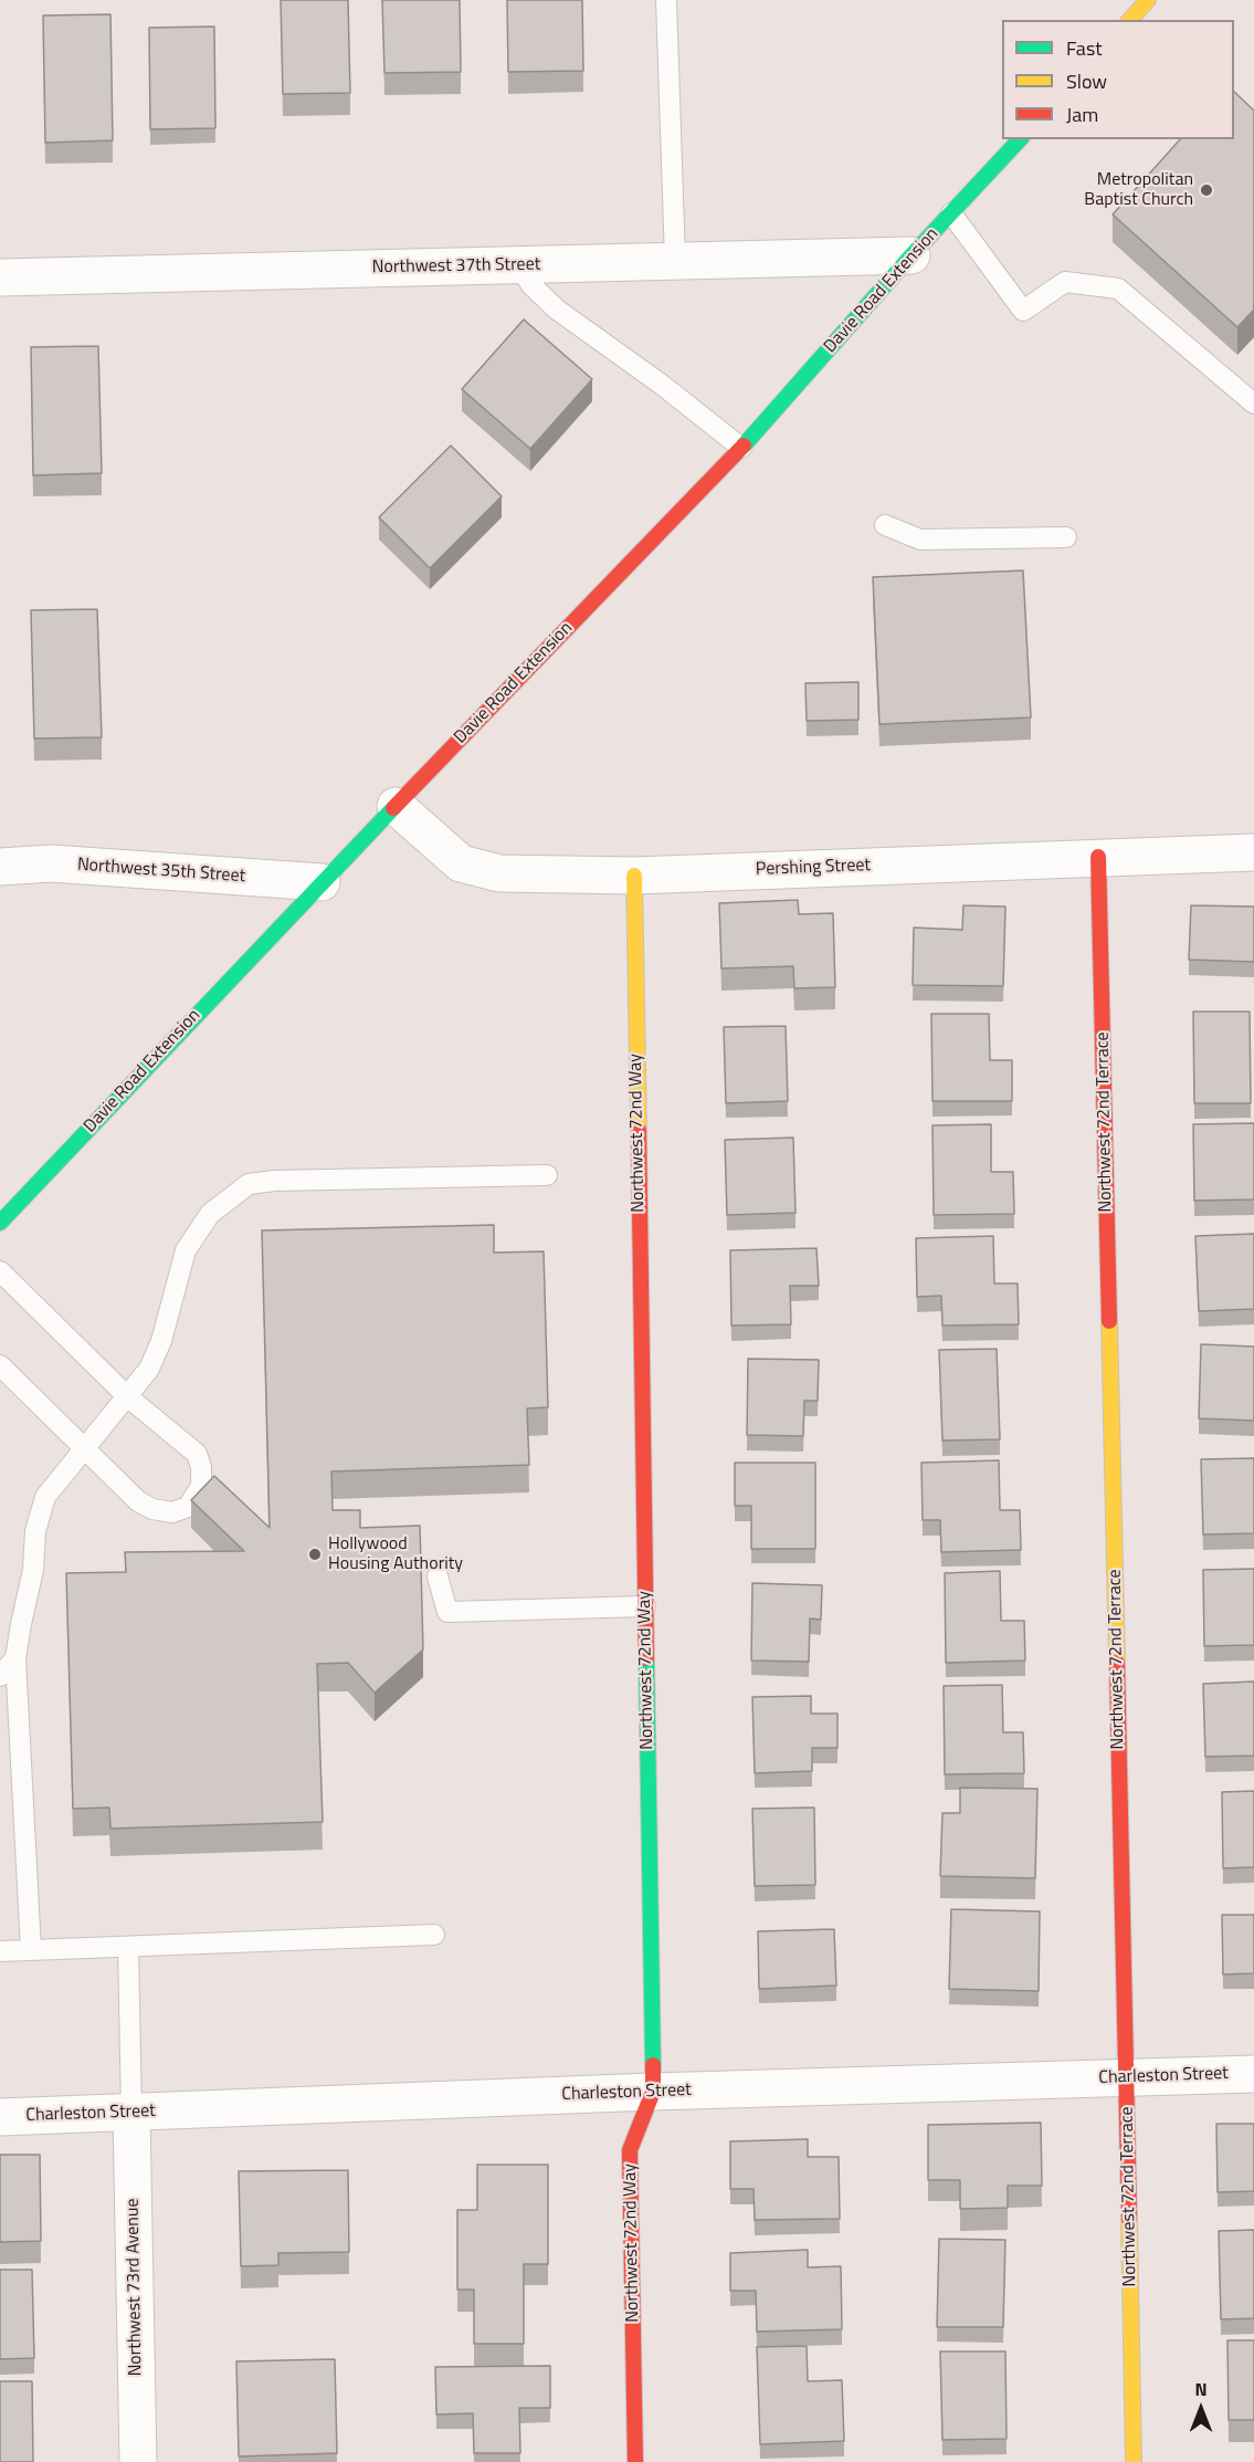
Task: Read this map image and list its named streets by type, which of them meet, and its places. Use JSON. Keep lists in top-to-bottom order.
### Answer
{
  "streets": {
    "street": [
      "Northwest 37th Street",
      "Davie Road Extension",
      "Pershing Street",
      "Northwest 35th Street",
      "Northwest 72nd Terrace",
      "Northwest 72nd Way",
      "Charleston Street",
      "Northwest 73rd Avenue"
    ]
  },
  "crossings": [
    ["Northwest 37th Street", "Davie Road Extension"],
    ["Davie Road Extension", "Pershing Street"],
    ["Davie Road Extension", "Northwest 35th Street"],
    ["Pershing Street", "Northwest 72nd Terrace"],
    ["Pershing Street", "Northwest 72nd Way"],
    ["Northwest 72nd Terrace", "Charleston Street"],
    ["Northwest 72nd Way", "Charleston Street"],
    ["Charleston Street", "Northwest 73rd Avenue"]
  ],
  "places": ["Metropolitan Baptist Church", "Hollywood Housing Authority"],
  "legend": ["Fast", "Slow", "Jam"],
  "north": "top"
}
